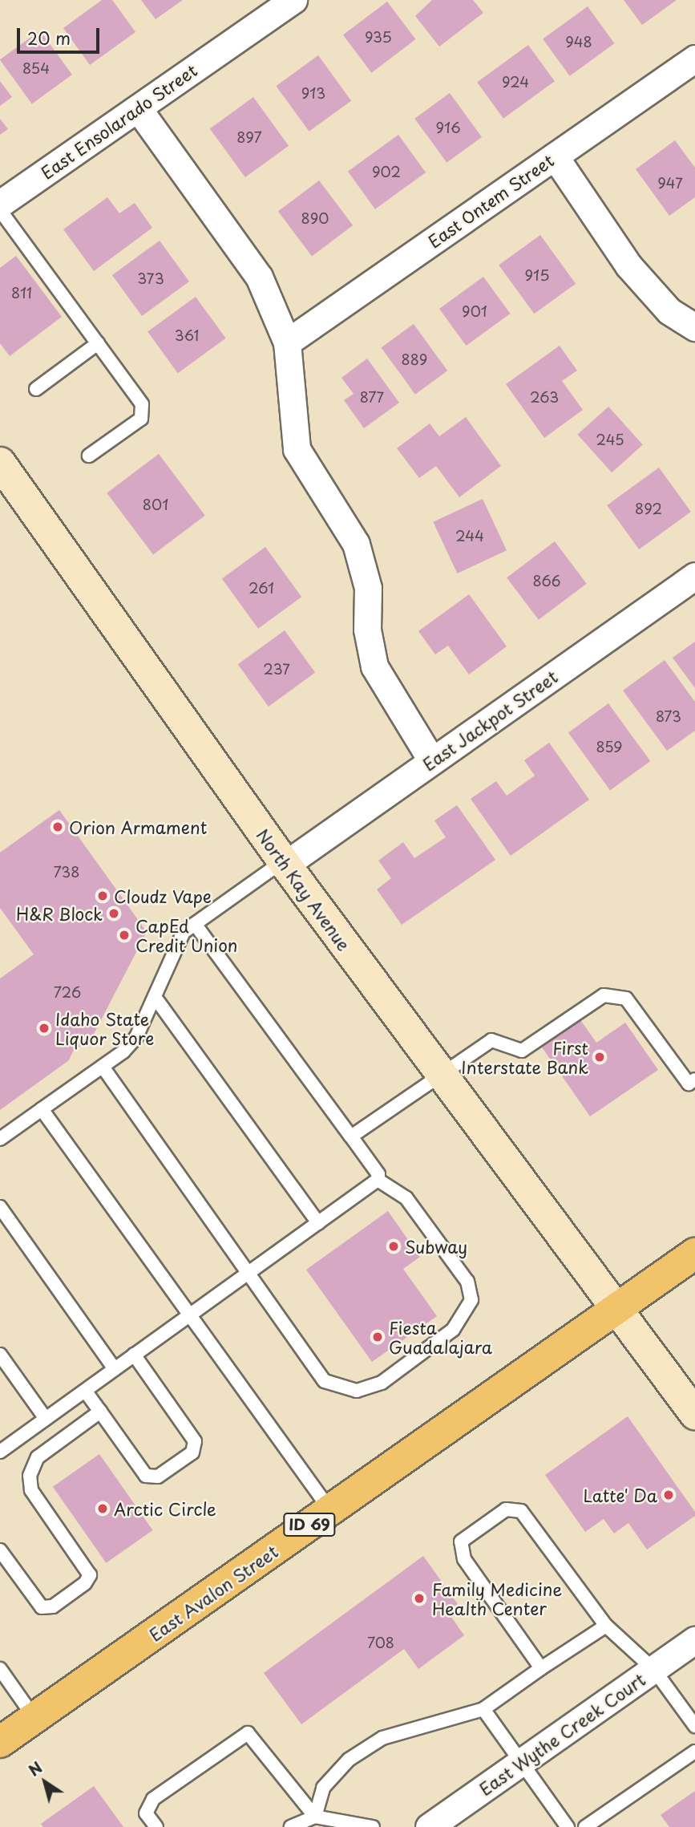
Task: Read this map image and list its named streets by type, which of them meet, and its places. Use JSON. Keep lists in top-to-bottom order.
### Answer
{
  "streets": {
    "main road": ["ID 69", "East Avalon Street"],
    "street": [
      "East Ensolarado Street",
      "East Ontem Street",
      "East Jackpot Street",
      "North Kay Avenue",
      "East Wythe Creek Court"
    ]
  },
  "crossings": [
    ["East Jackpot Street", "North Kay Avenue"],
    ["North Kay Avenue", "ID 69"],
    ["North Kay Avenue", "East Avalon Street"],
    ["ID 69", "East Avalon Street"]
  ],
  "places": [
    "Orion Armament",
    "Cloudz Vape",
    "H&R Block",
    "CapEd Credit Union",
    "Idaho State Liquor Store",
    "First Interstate Bank",
    "Subway",
    "Fiesta Guadalajara",
    "Latte' Da",
    "Arctic Circle",
    "Family Medicine Health Center"
  ],
  "house_numbers": [
    "935",
    "948",
    "854",
    "924",
    "913",
    "916",
    "897",
    "902",
    "947",
    "890",
    "915",
    "373",
    "811",
    "901",
    "361",
    "889",
    "877",
    "263",
    "245",
    "801",
    "892",
    "244",
    "866",
    "261",
    "237",
    "873",
    "859",
    "738",
    "726",
    "708"
  ],
  "scale_bar": "20 m",
  "north": "top left"
}
